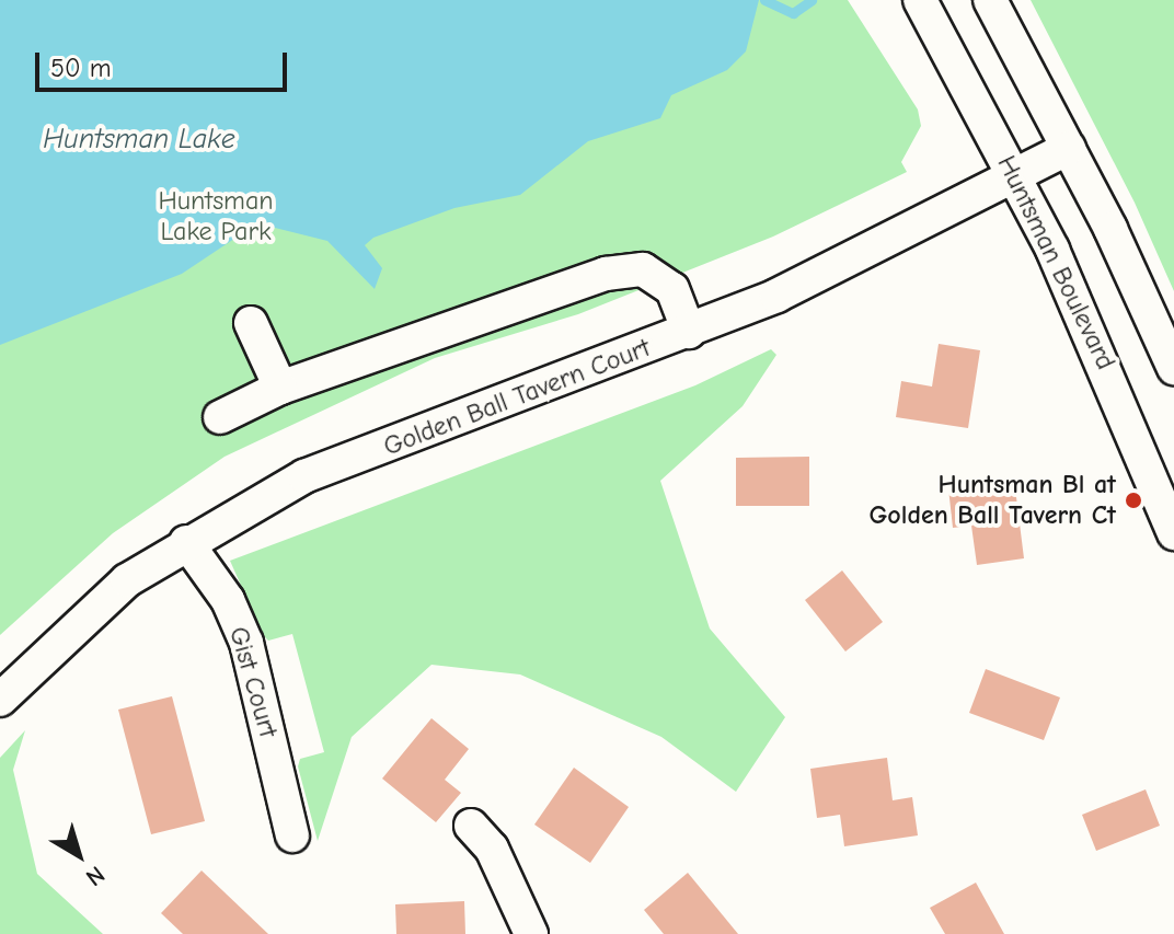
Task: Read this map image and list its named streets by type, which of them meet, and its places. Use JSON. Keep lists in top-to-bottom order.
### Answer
{
  "streets": {
    "street": ["Huntsman Boulevard", "Golden Ball Tavern Court", "Gist Court"]
  },
  "crossings": [
    ["Huntsman Boulevard", "Golden Ball Tavern Court"],
    ["Golden Ball Tavern Court", "Gist Court"]
  ],
  "water": ["Huntsman Lake"],
  "parks": ["Huntsman Lake Park"],
  "places": ["Huntsman Bl at Golden Ball Tavern Ct"],
  "scale_bar": "50 m",
  "north": "bottom right"
}
